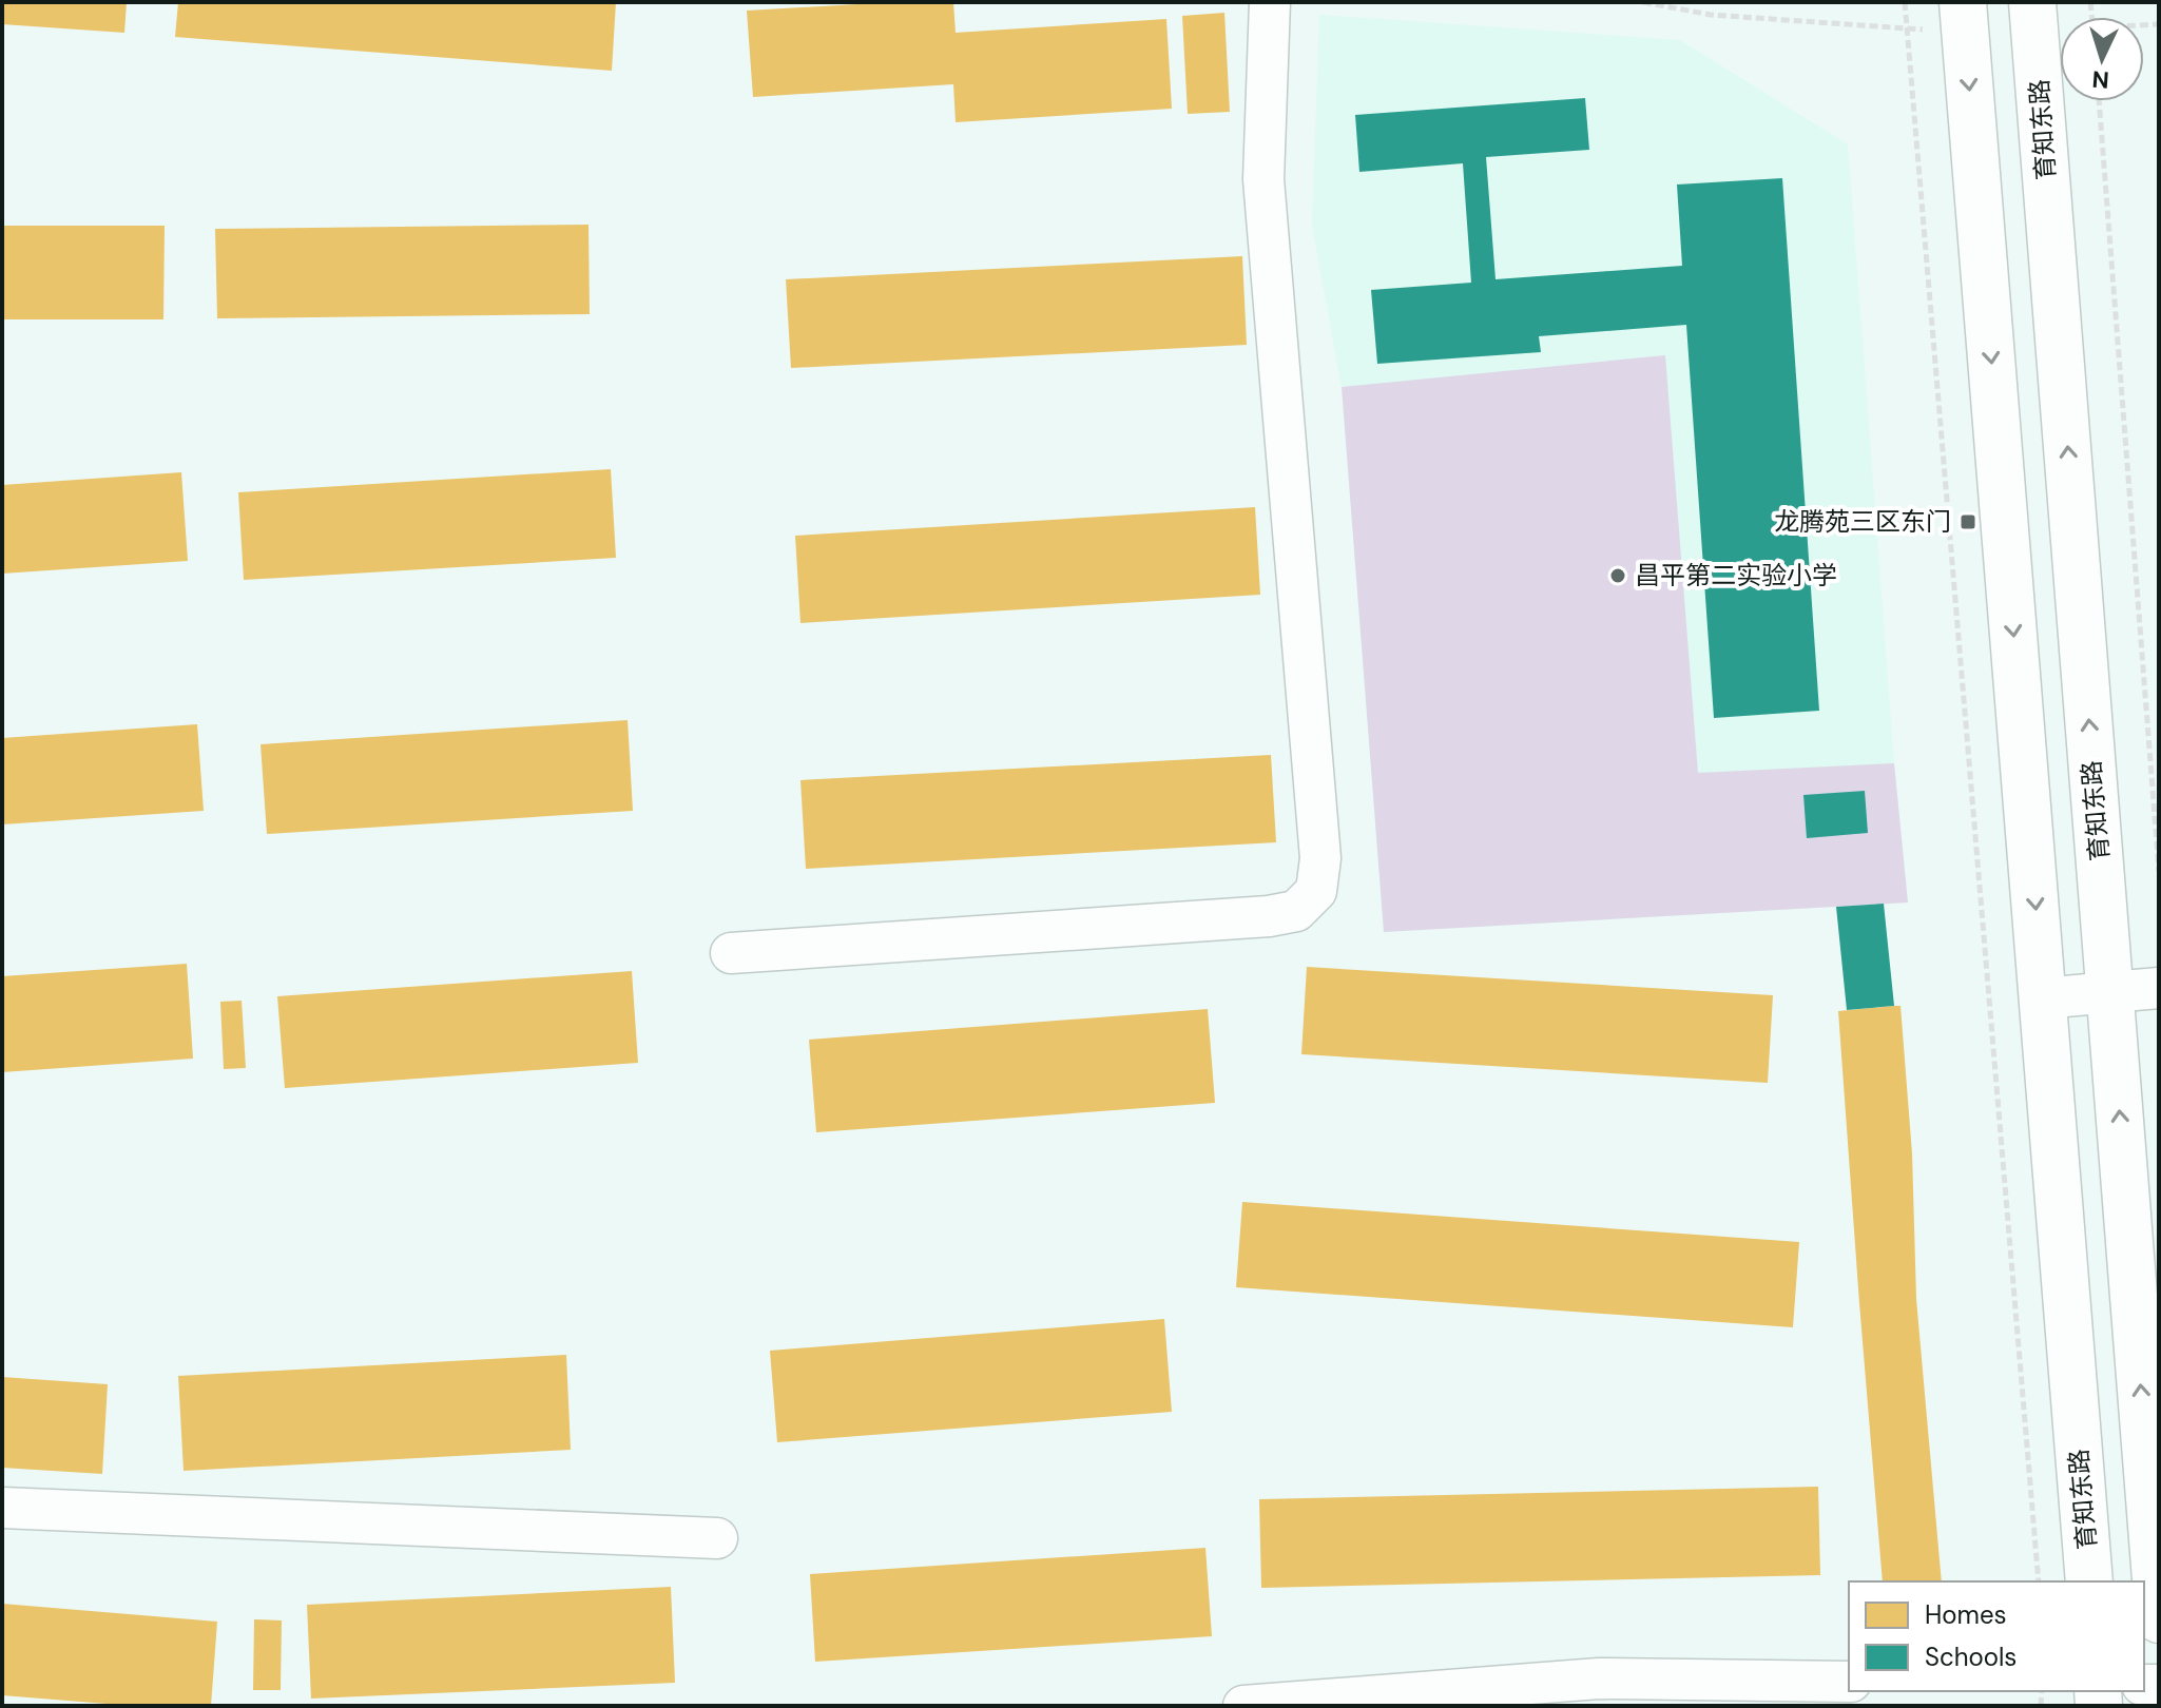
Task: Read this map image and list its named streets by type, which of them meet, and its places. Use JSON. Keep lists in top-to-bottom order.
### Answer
{
  "streets": {
    "main road": ["育知东路"]
  },
  "places": {
    "transit": ["龙腾苑三区东门"],
    "other": ["昌平第二实验小学"]
  },
  "legend": ["Homes", "Schools"],
  "north": "bottom"
}
